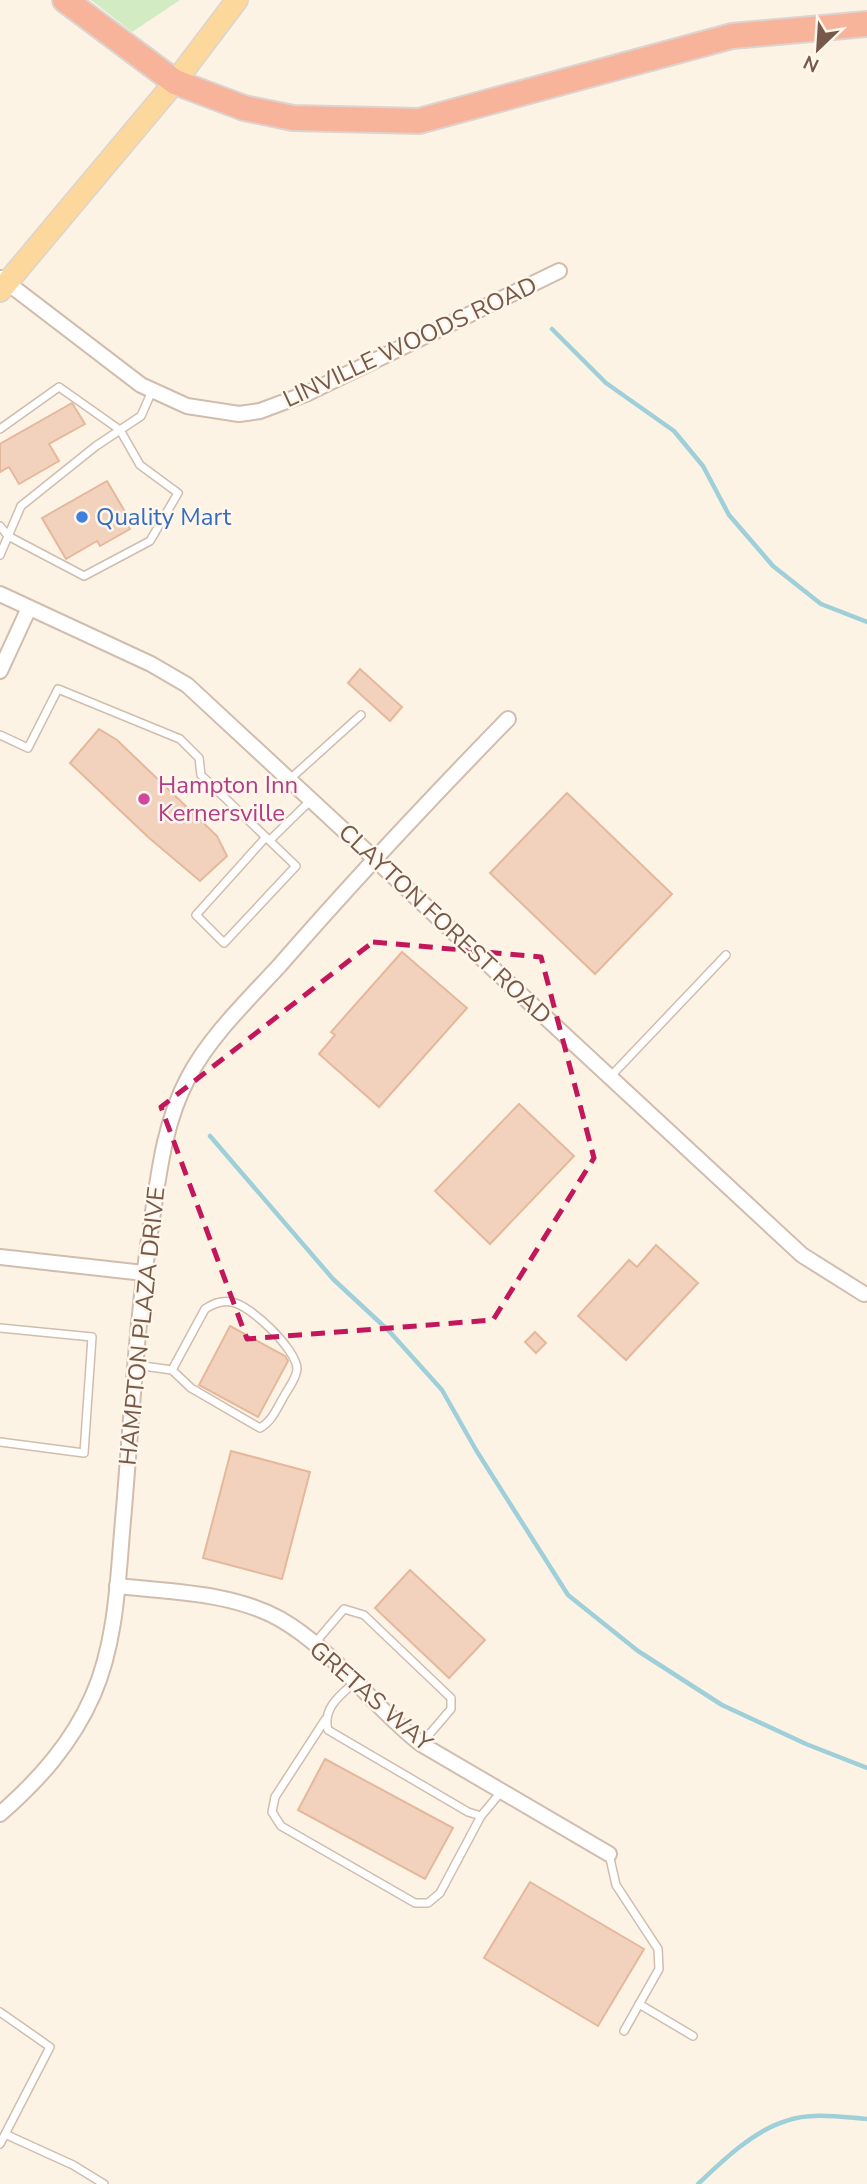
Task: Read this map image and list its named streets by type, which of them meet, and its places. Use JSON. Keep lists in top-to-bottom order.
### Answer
{
  "streets": {
    "street": [
      "LINVILLE WOODS ROAD",
      "CLAYTON FOREST ROAD",
      "HAMPTON PLAZA DRIVE",
      "GRETAS WAY"
    ]
  },
  "crossings": [
    ["CLAYTON FOREST ROAD", "HAMPTON PLAZA DRIVE"],
    ["HAMPTON PLAZA DRIVE", "GRETAS WAY"]
  ],
  "places": ["Quality Mart", "Hampton Inn Kernersville"],
  "north": "bottom left"
}
